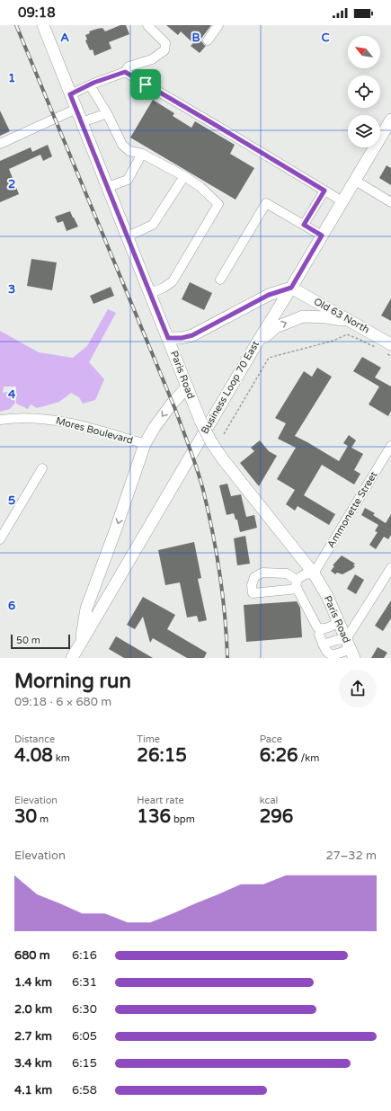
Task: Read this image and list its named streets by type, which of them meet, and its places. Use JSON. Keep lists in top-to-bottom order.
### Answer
{
  "streets": {
    "main road": ["Old 63 North", "Paris Road", "Business Loop 70 East"],
    "street": ["Mores Boulevard", "Ammonette Street"]
  },
  "crossings": [
    ["Old 63 North", "Business Loop 70 East"],
    ["Paris Road", "Ammonette Street"]
  ],
  "scale_bar": "50 m",
  "north": "top left",
  "page": {
    "status": "09:18",
    "scale": "50 m",
    "heading": ["Morning run", "09:18 · 6 × 680 m"],
    "stats": [
      ["Distance", "4.08 km"],
      ["Time", "26:15"],
      ["Pace", "6:26 /km"],
      ["Elevation", "30 m"],
      ["Heart rate", "136 bpm"],
      ["kcal", "296"]
    ],
    "chart": ["Elevation", "27–32 m"],
    "list": [
      {
        "name": "680 m",
        "note": "6:16"
      },
      {
        "name": "1.4 km",
        "note": "6:31"
      },
      {
        "name": "2.0 km",
        "note": "6:30"
      },
      {
        "name": "2.7 km",
        "note": "6:05"
      },
      {
        "name": "3.4 km",
        "note": "6:15"
      },
      {
        "name": "4.1 km",
        "note": "6:58"
      }
    ]
  },
  "grid": {
    "columns": ["A", "B", "C"],
    "rows": [
      "1",
      "2",
      "3",
      "4",
      "5",
      "6"
    ]
  }
}
